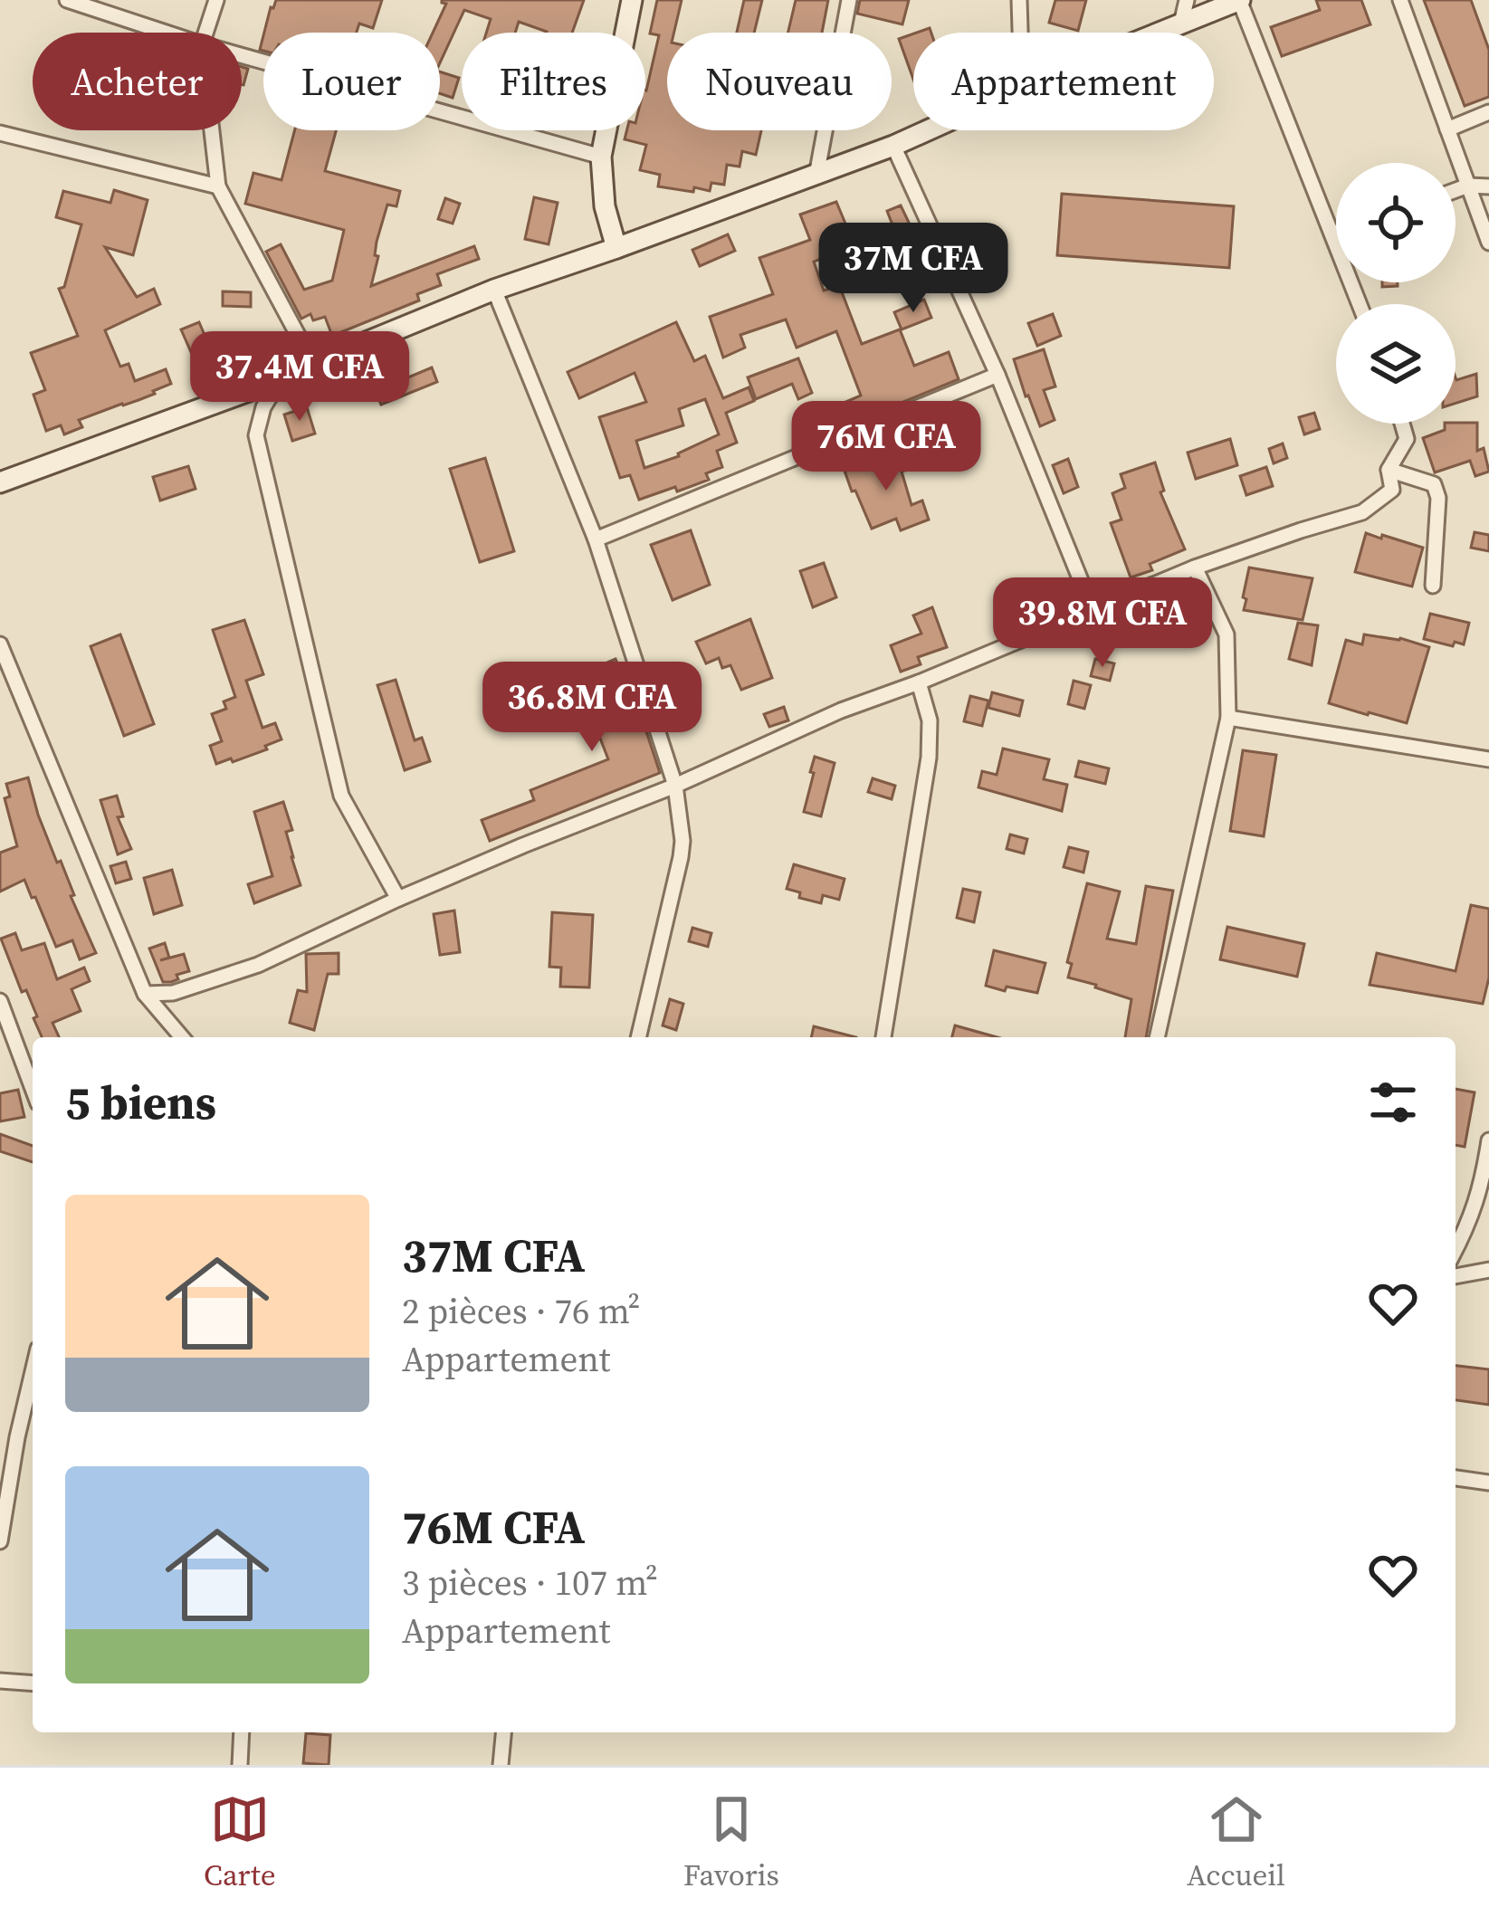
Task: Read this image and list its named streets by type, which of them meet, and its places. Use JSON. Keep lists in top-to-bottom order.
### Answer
{
  "page": {
    "chip": [
      "Acheter",
      "Louer",
      "Filtres",
      "Nouveau",
      "Appartement"
    ],
    "price": [
      "37M CFA",
      "37.4M CFA",
      "76M CFA",
      "39.8M CFA",
      "36.8M CFA"
    ],
    "heading": "5 biens",
    "list": [
      {
        "name": "37M CFA",
        "note": "2 pièces · 76 m² · Appartement"
      },
      {
        "name": "76M CFA",
        "note": "3 pièces · 107 m² · Appartement"
      }
    ],
    "tabs": ["Carte", "Favoris", "Accueil"]
  }
}
